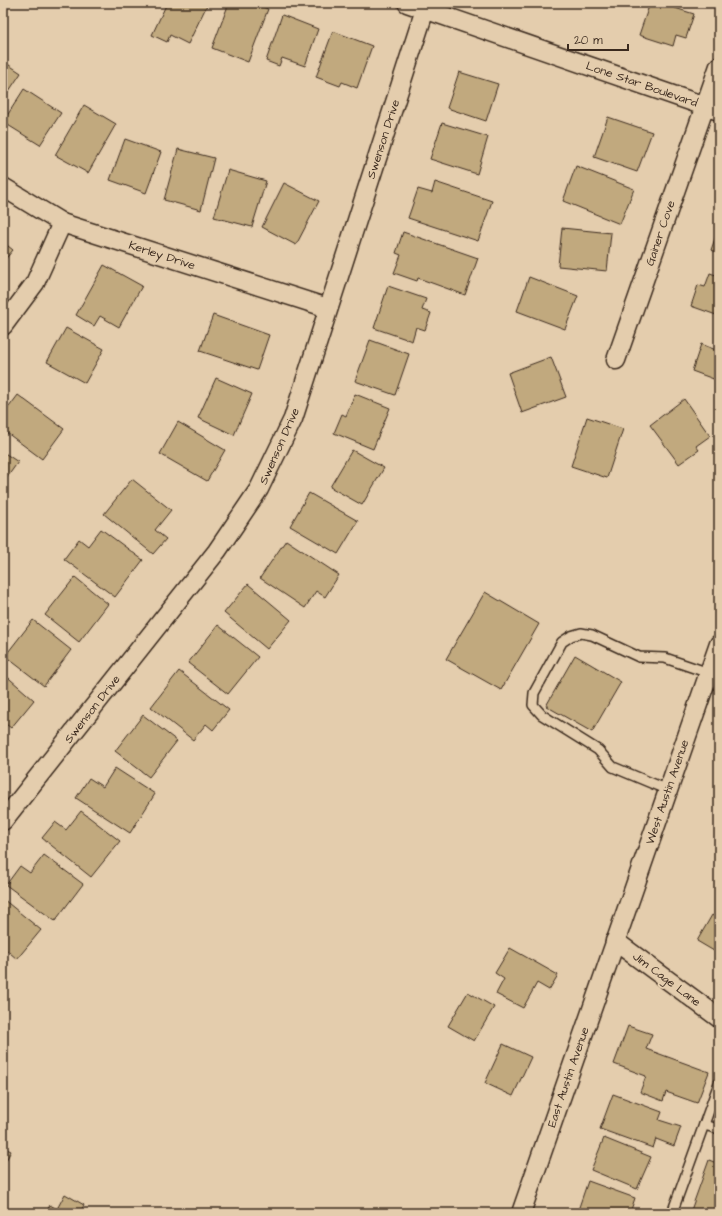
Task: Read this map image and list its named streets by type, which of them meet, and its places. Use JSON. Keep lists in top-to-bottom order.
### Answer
{
  "streets": {
    "street": [
      "Lone Star Boulevard",
      "Swenson Drive",
      "Gainer Cove",
      "Kerley Drive",
      "West Austin Avenue",
      "Jim Cage Lane",
      "East Austin Avenue"
    ]
  },
  "crossings": [
    ["Lone Star Boulevard", "Swenson Drive"],
    ["Lone Star Boulevard", "Gainer Cove"],
    ["Swenson Drive", "Kerley Drive"],
    ["West Austin Avenue", "Jim Cage Lane"],
    ["West Austin Avenue", "East Austin Avenue"],
    ["Jim Cage Lane", "East Austin Avenue"]
  ],
  "scale_bar": "20 m"
}
